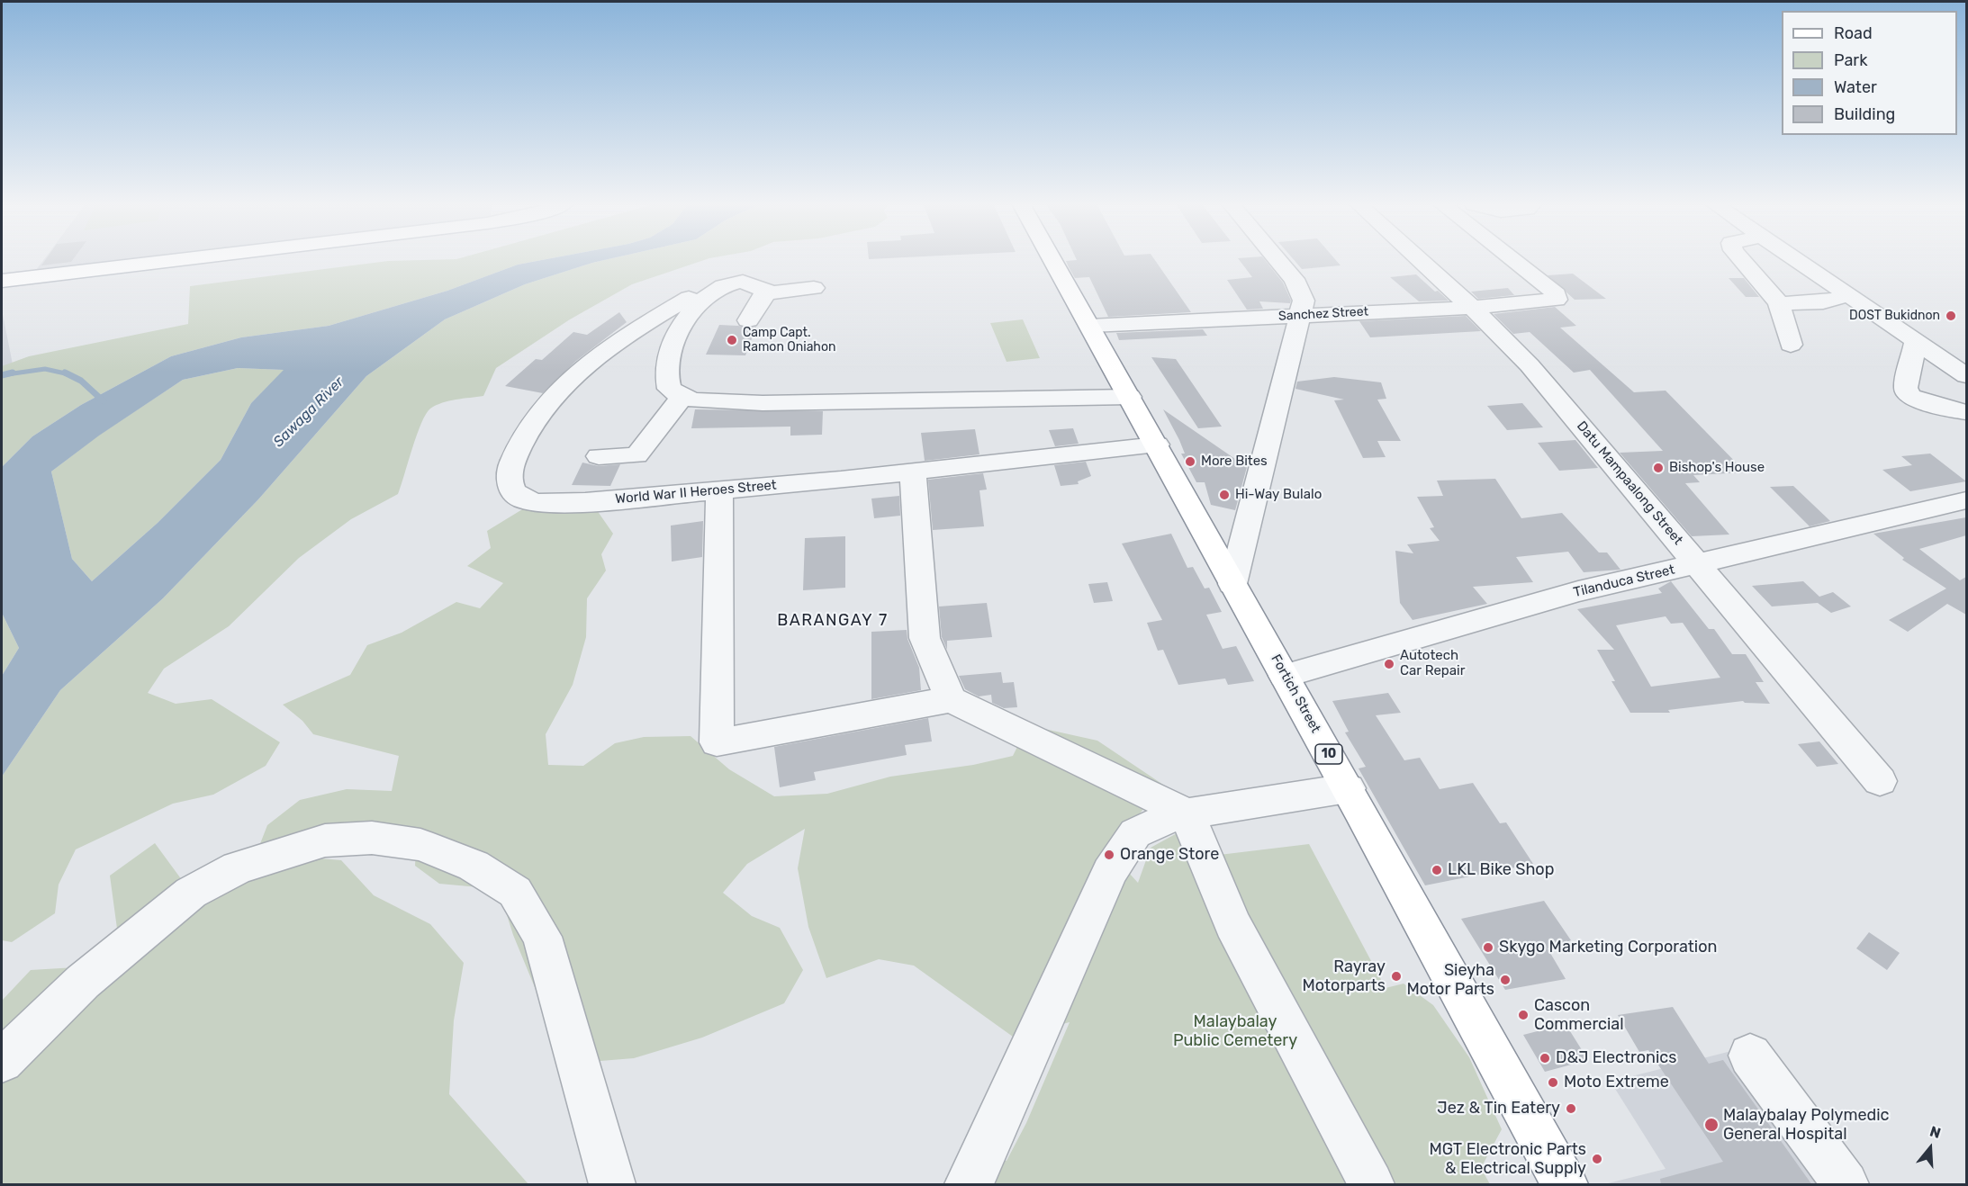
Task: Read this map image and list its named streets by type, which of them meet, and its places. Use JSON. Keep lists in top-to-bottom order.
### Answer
{
  "streets": {
    "main road": ["Fortich Street", "10"],
    "street": [
      "Sanchez Street",
      "Datu Mampaalong Street",
      "World War II Heroes Street",
      "Tilanduca Street"
    ]
  },
  "crossings": [
    ["Sanchez Street", "Datu Mampaalong Street"],
    ["Sanchez Street", "Fortich Street"],
    ["Datu Mampaalong Street", "Tilanduca Street"],
    ["World War II Heroes Street", "Fortich Street"],
    ["Tilanduca Street", "Fortich Street"]
  ],
  "districts": ["BARANGAY 7"],
  "water": ["Sawaga River"],
  "parks": ["Malaybalay Public Cemetery"],
  "places": [
    "DOST Bukidnon",
    "Camp Capt. Ramon Oniahon",
    "More Bites",
    "Bishop's House",
    "Hi-Way Bulalo",
    "Autotech Car Repair",
    "Orange Store",
    "LKL Bike Shop",
    "Skygo Marketing Corporation",
    "Rayray Motorparts",
    "Sieyha Motor Parts",
    "Cascon Commercial",
    "D&J Electronics",
    "Moto Extreme",
    "Jez & Tin Eatery",
    "Malaybalay Polymedic General Hospital",
    "MGT Electronic Parts & Electrical Supply"
  ],
  "legend": [
    "Road",
    "Park",
    "Water",
    "Building"
  ],
  "north": "top"
}
